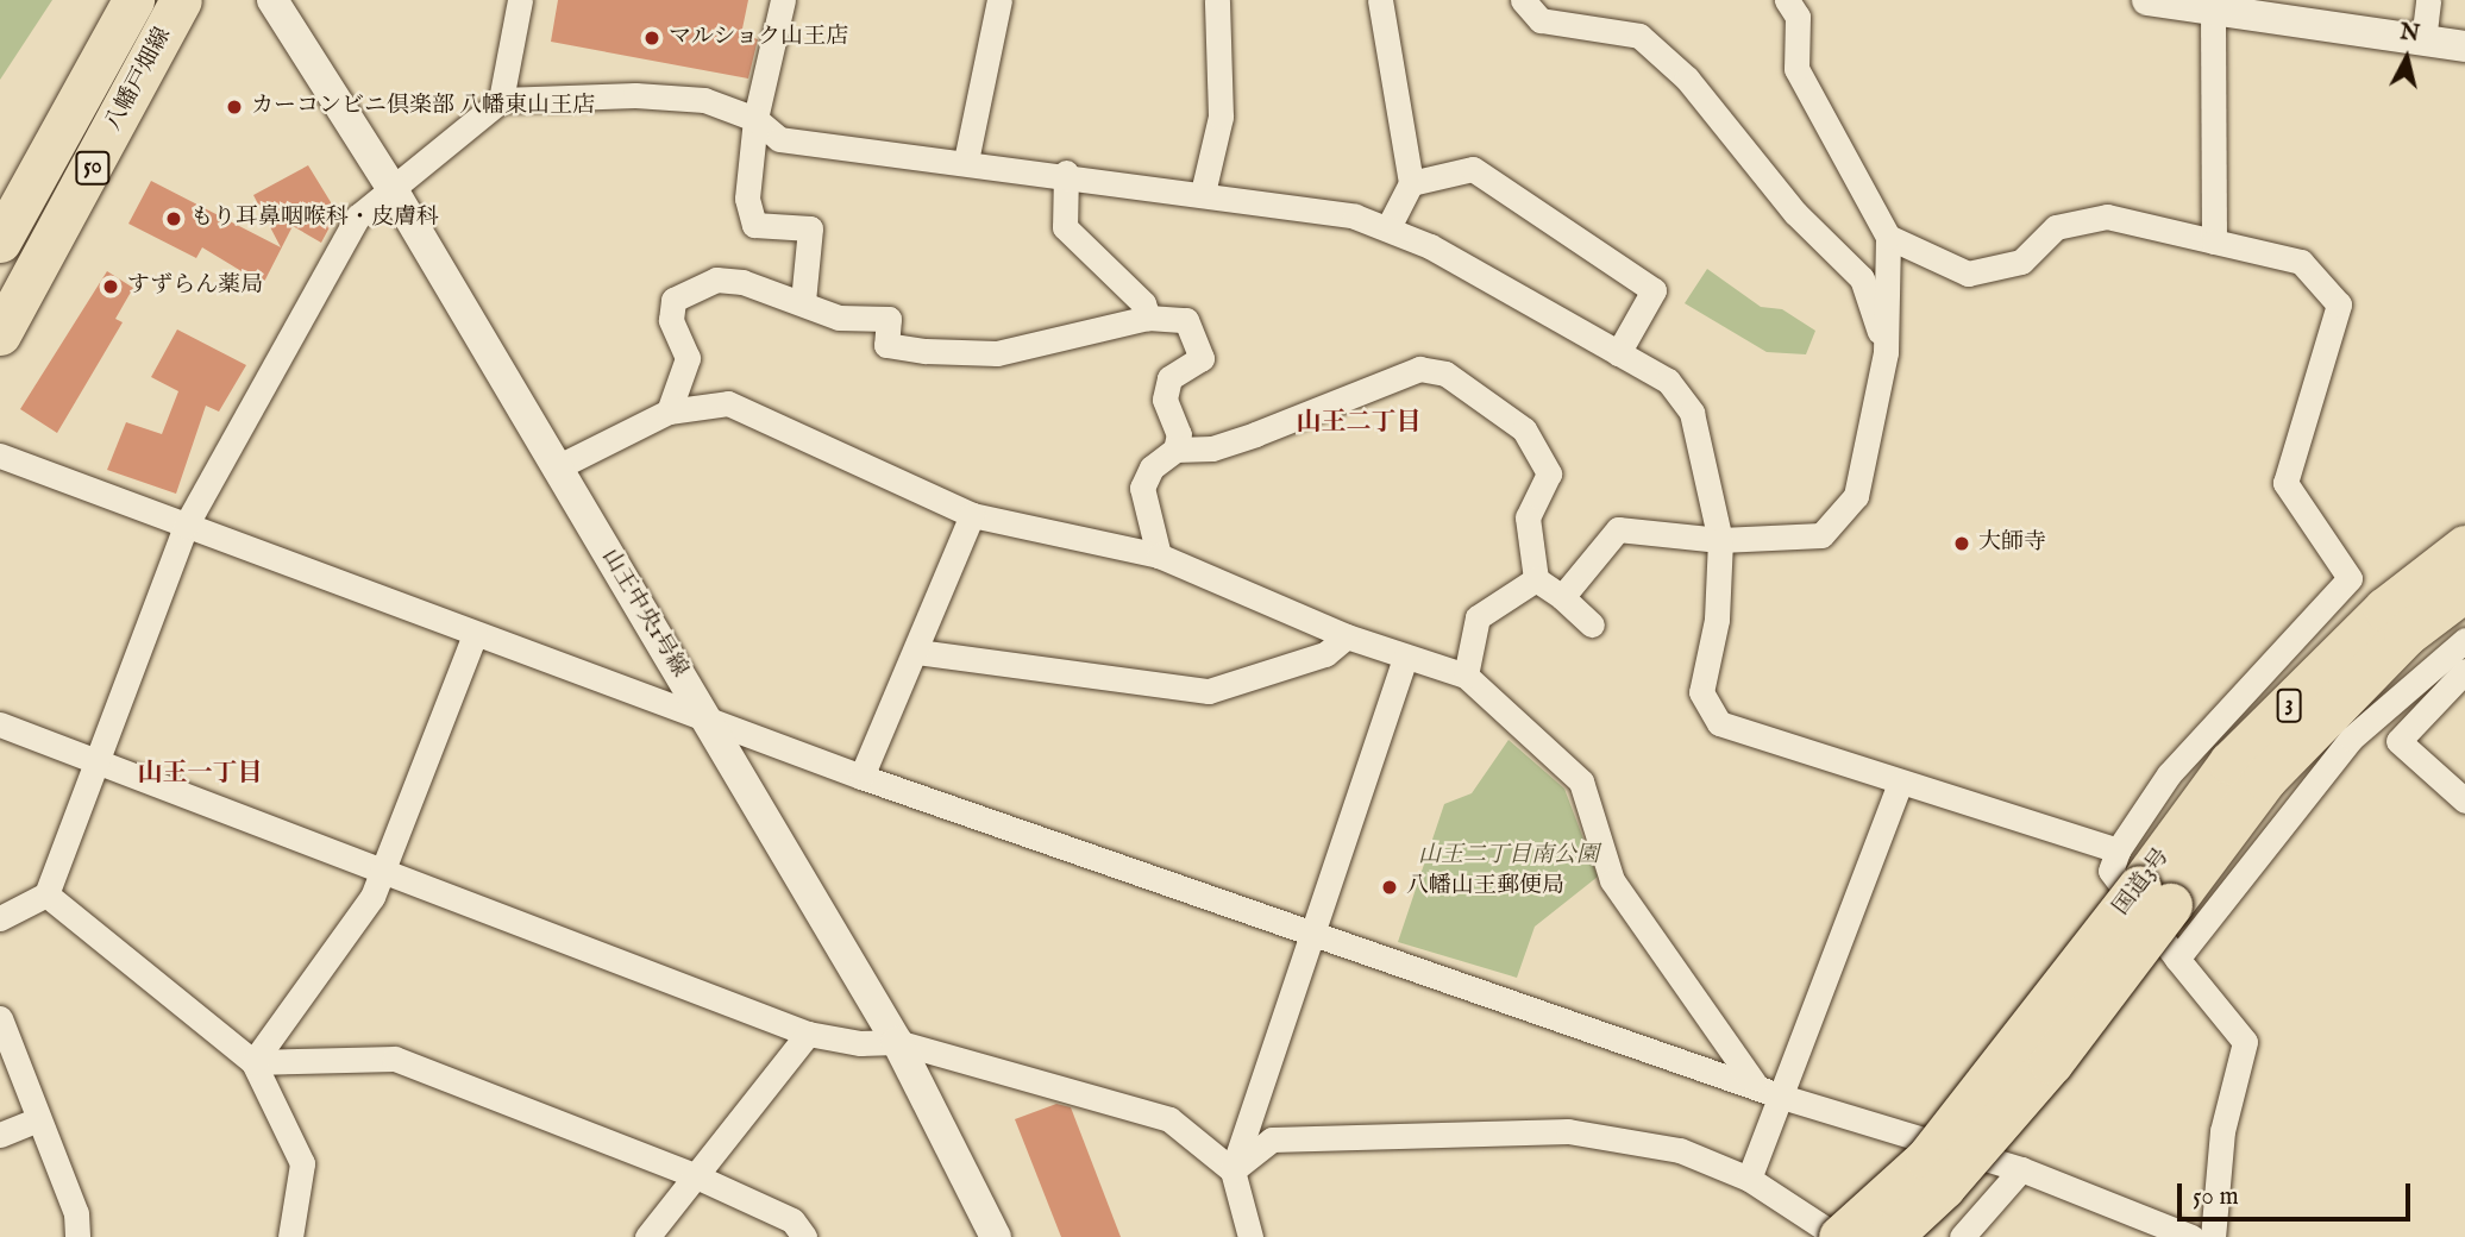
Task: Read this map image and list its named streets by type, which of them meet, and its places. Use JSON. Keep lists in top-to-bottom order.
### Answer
{
  "streets": {
    "highway": ["3", "国道3号"],
    "main road": ["八幡戸畑線", "50"],
    "street": ["山王中央1号線"]
  },
  "districts": ["山王二丁目", "山王一丁目"],
  "parks": ["山王二丁目南公園"],
  "places": [
    "マルショク山王店",
    "カーコンビニ倶楽部 八幡東山王店",
    "もり耳鼻咽喉科・皮膚科",
    "すずらん薬局",
    "大師寺",
    "八幡山王郵便局"
  ],
  "scale_bar": "50 m",
  "north": "top"
}
